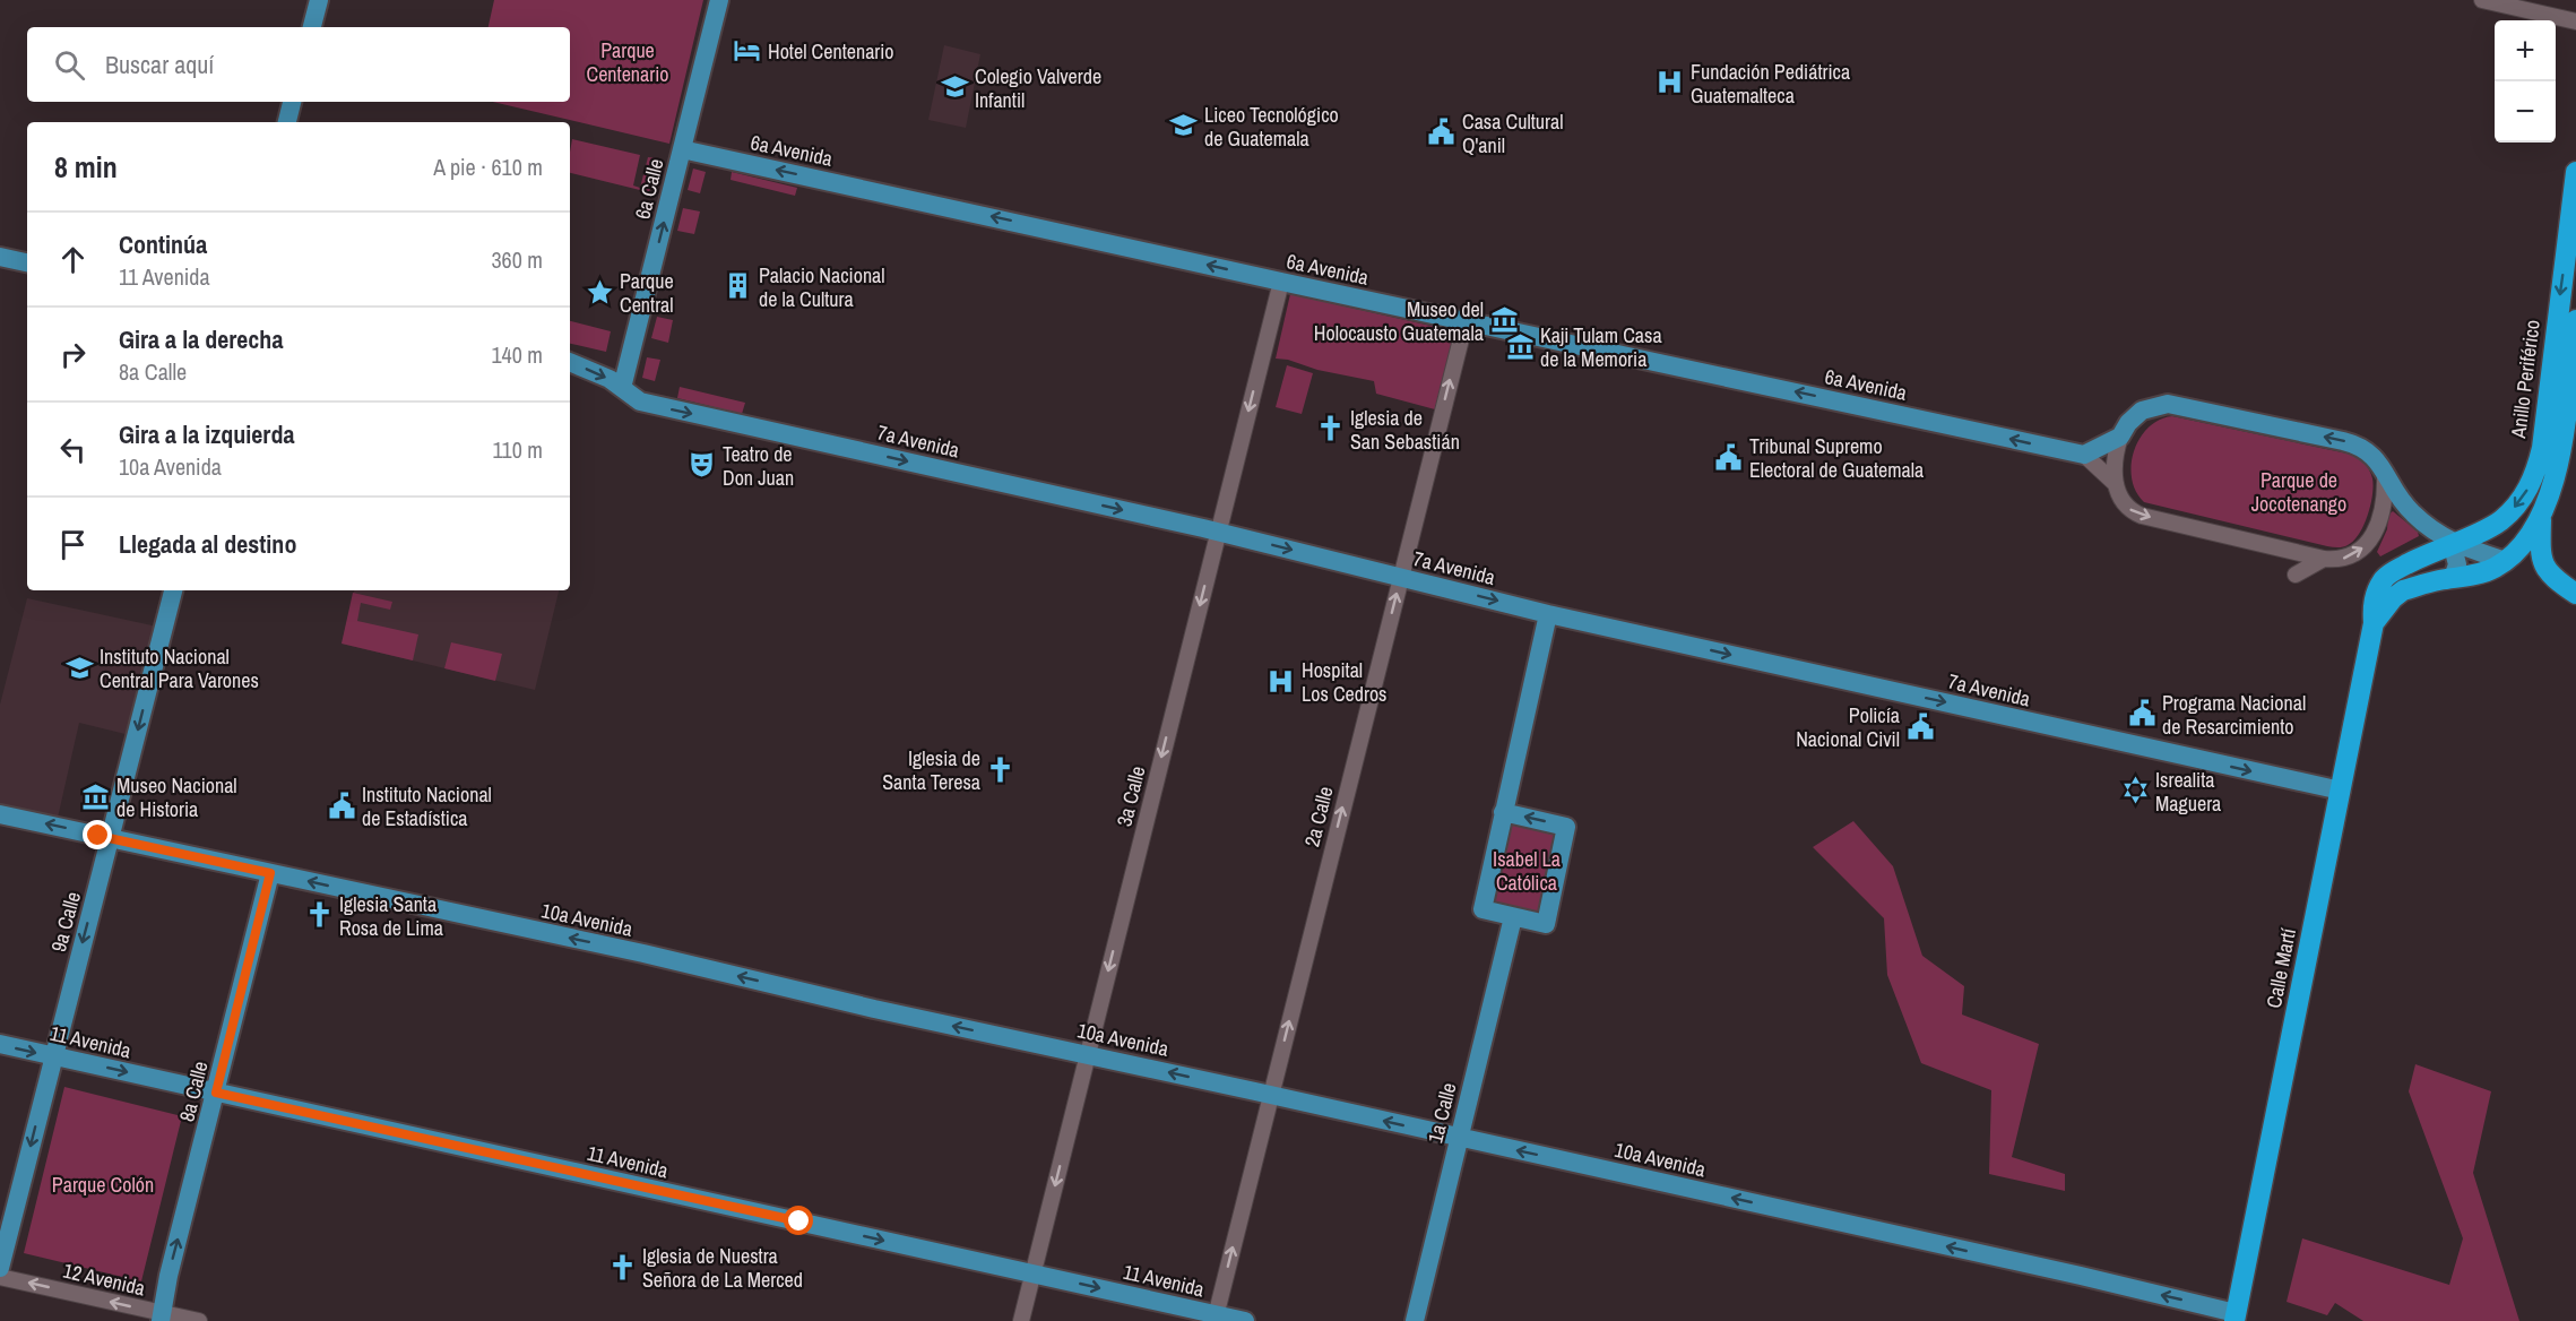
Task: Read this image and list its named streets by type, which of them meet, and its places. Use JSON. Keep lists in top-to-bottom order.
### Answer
{
  "streets": {
    "highway": ["Anillo Periférico", "Calle Martí"],
    "main road": [
      "6a Avenida",
      "6a Calle",
      "7a Avenida",
      "10a Avenida",
      "9a Calle",
      "11 Avenida",
      "8a Calle",
      "1a Calle"
    ],
    "street": ["3a Calle", "2a Calle", "12 Avenida"]
  },
  "crossings": [
    ["6a Avenida", "6a Calle"],
    ["6a Avenida", "3a Calle"],
    ["6a Avenida", "2a Calle"],
    ["6a Calle", "7a Avenida"],
    ["Anillo Periférico", "Calle Martí"],
    ["7a Avenida", "3a Calle"],
    ["7a Avenida", "2a Calle"],
    ["7a Avenida", "Calle Martí"],
    ["3a Calle", "10a Avenida"],
    ["3a Calle", "11 Avenida"],
    ["2a Calle", "10a Avenida"],
    ["2a Calle", "11 Avenida"],
    ["10a Avenida", "9a Calle"],
    ["10a Avenida", "Calle Martí"],
    ["10a Avenida", "8a Calle"],
    ["10a Avenida", "1a Calle"],
    ["9a Calle", "11 Avenida"],
    ["11 Avenida", "8a Calle"],
    ["8a Calle", "12 Avenida"]
  ],
  "one_way": [
    "6a Avenida",
    "6a Calle",
    "7a Avenida",
    "3a Calle",
    "2a Calle",
    "10a Avenida",
    "9a Calle",
    "11 Avenida",
    "8a Calle",
    "12 Avenida"
  ],
  "parks": [
    "Parque Centenario",
    "Parque de Jocotenango",
    "Isabel La Católica",
    "Parque Colón"
  ],
  "places": {
    "hotel": ["Hotel Centenario"],
    "hospital": ["Fundación Pediátrica Guatemalteca", "Hospital Los Cedros"],
    "school or university": ["Colegio Valverde Infantil", "Liceo Tecnológico de Guatemala", "Instituto Nacional Central Para Varones"],
    "public building": [
      "Casa Cultural Q'anil",
      "Tribunal Supremo Electoral de Guatemala",
      "Programa Nacional de Resarcimiento",
      "Policía Nacional Civil",
      "Instituto Nacional de Estadística"
    ],
    "building": ["Palacio Nacional de la Cultura"],
    "place": ["Parque Central"],
    "museum": ["Museo del Holocausto Guatemala", "Kaji Tulam Casa de la Memoria", "Museo Nacional de Historia"],
    "church": [
      "Iglesia de San Sebastián",
      "Iglesia de Santa Teresa",
      "Iglesia Santa Rosa de Lima",
      "Iglesia de Nuestra Señora de La Merced"
    ],
    "theatre": ["Teatro de Don Juan"],
    "synagogue": ["Isrealita Maguera"]
  },
  "page": {
    "map_buttons": ["+", "−"],
    "search": "Buscar aquí",
    "heading": ["8 min", "A pie · 610 m"],
    "list": [
      ["Continúa", "11 Avenida", "360 m"],
      ["Gira a la derecha", "8a Calle", "140 m"],
      ["Gira a la izquierda", "10a Avenida", "110 m"],
      "Llegada al destino"
    ]
  }
}
